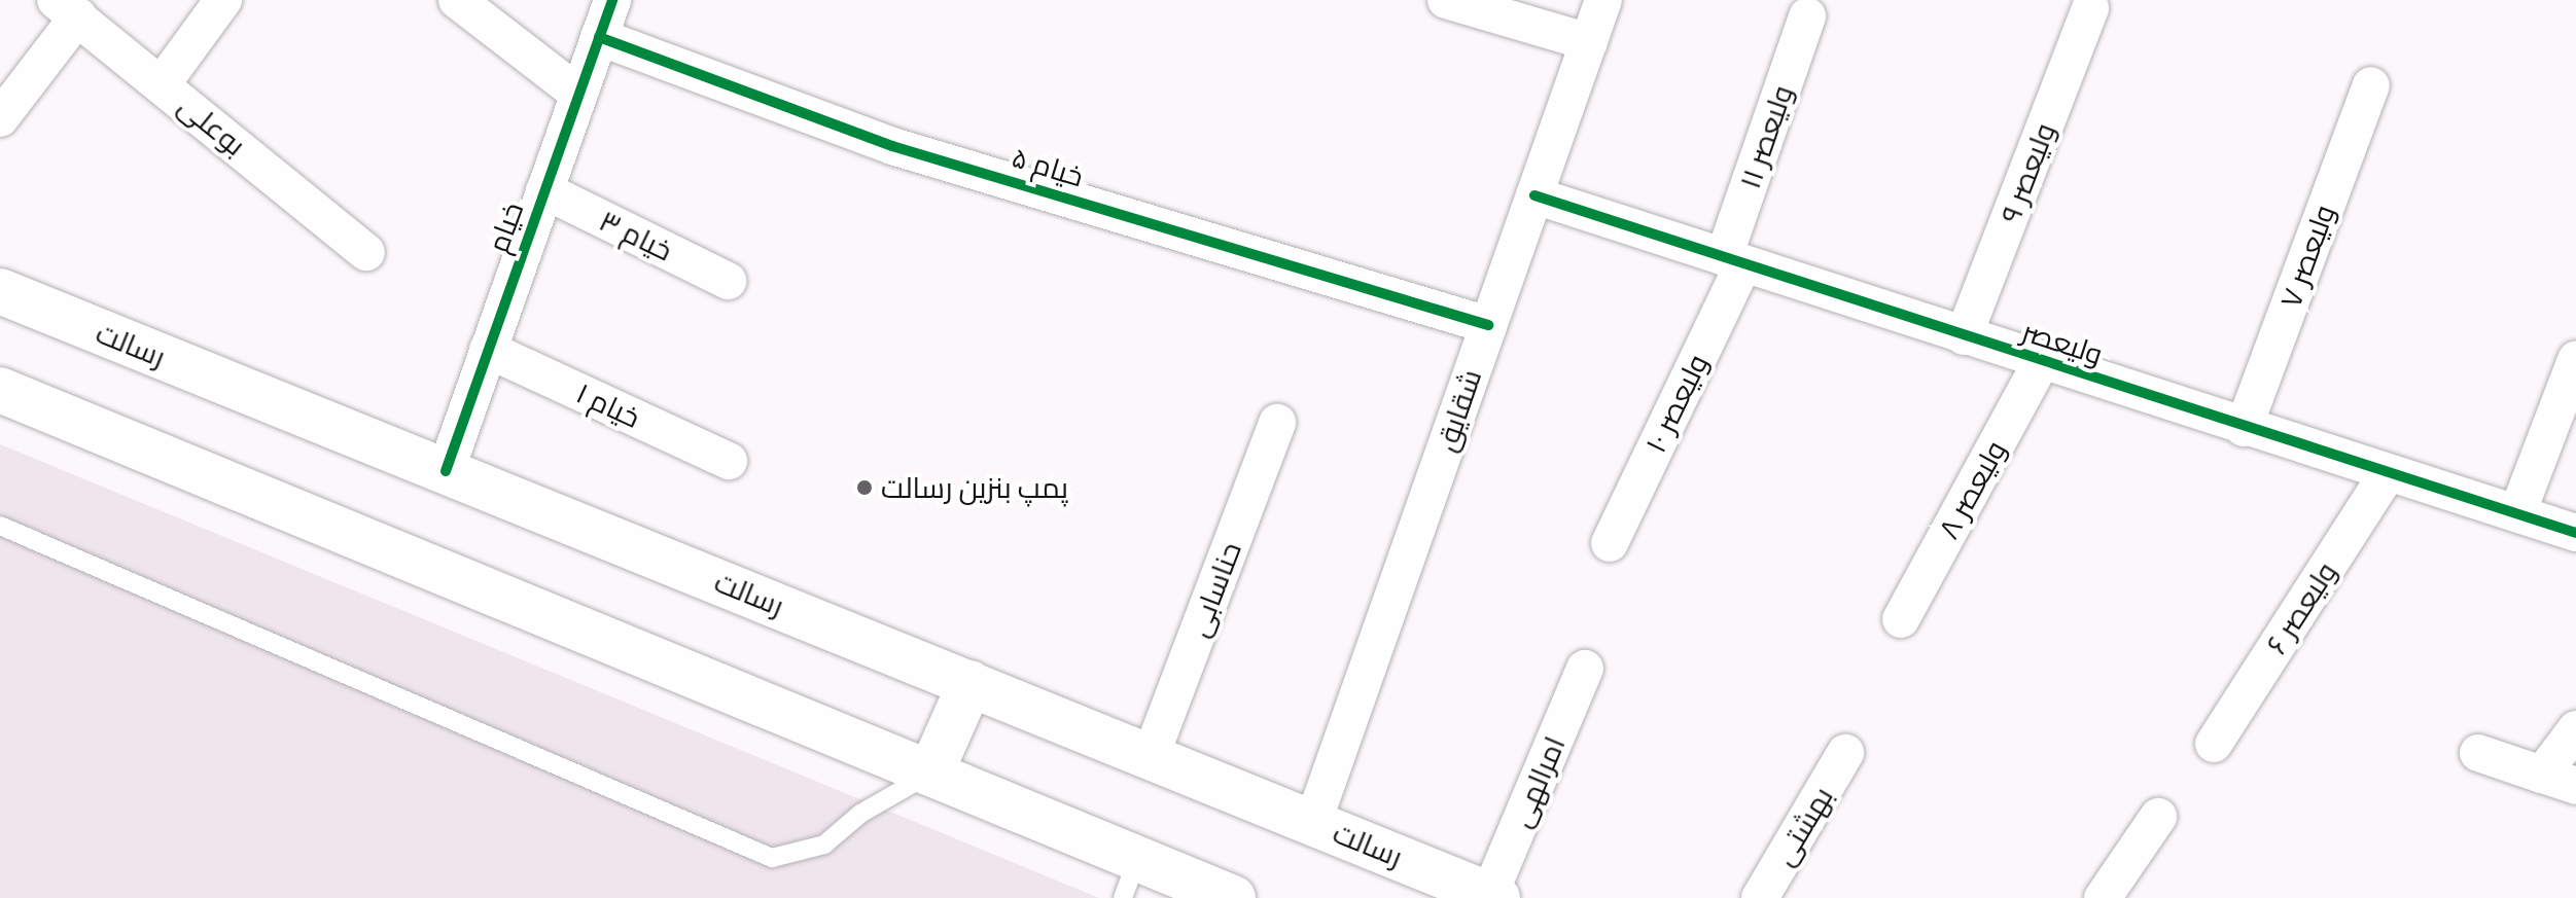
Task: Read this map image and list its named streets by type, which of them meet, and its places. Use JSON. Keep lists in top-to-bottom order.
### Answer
{
  "streets": {
    "main road": ["رسالت"],
    "street": [
      "بوعلی",
      "ولیعصر ۱۱",
      "خیام ۵",
      "ولیعصر ۹",
      "خیام",
      "خیام ۳",
      "ولیعصر ۷",
      "ولیعصر",
      "ولیعصر ۱۰",
      "خیام ۱",
      "شقایق",
      "ولیعصر ۸",
      "حناسابی",
      "ولیعصر ۶",
      "امرالهی",
      "بهشتی"
    ]
  },
  "crossings": [
    ["ولیعصر ۱۱", "ولیعصر"],
    ["ولیعصر ۱۱", "ولیعصر ۱۰"],
    ["خیام ۵", "خیام"],
    ["خیام ۵", "شقایق"],
    ["ولیعصر ۹", "ولیعصر"],
    ["خیام", "خیام ۳"],
    ["خیام", "رسالت"],
    ["خیام", "خیام ۱"],
    ["ولیعصر ۷", "ولیعصر"],
    ["ولیعصر", "ولیعصر ۱۰"],
    ["ولیعصر", "شقایق"],
    ["ولیعصر", "ولیعصر ۸"],
    ["ولیعصر", "ولیعصر ۶"],
    ["رسالت", "شقایق"],
    ["رسالت", "حناسابی"],
    ["رسالت", "امرالهی"]
  ],
  "places": ["پمپ بنزین رسالت"]
}
